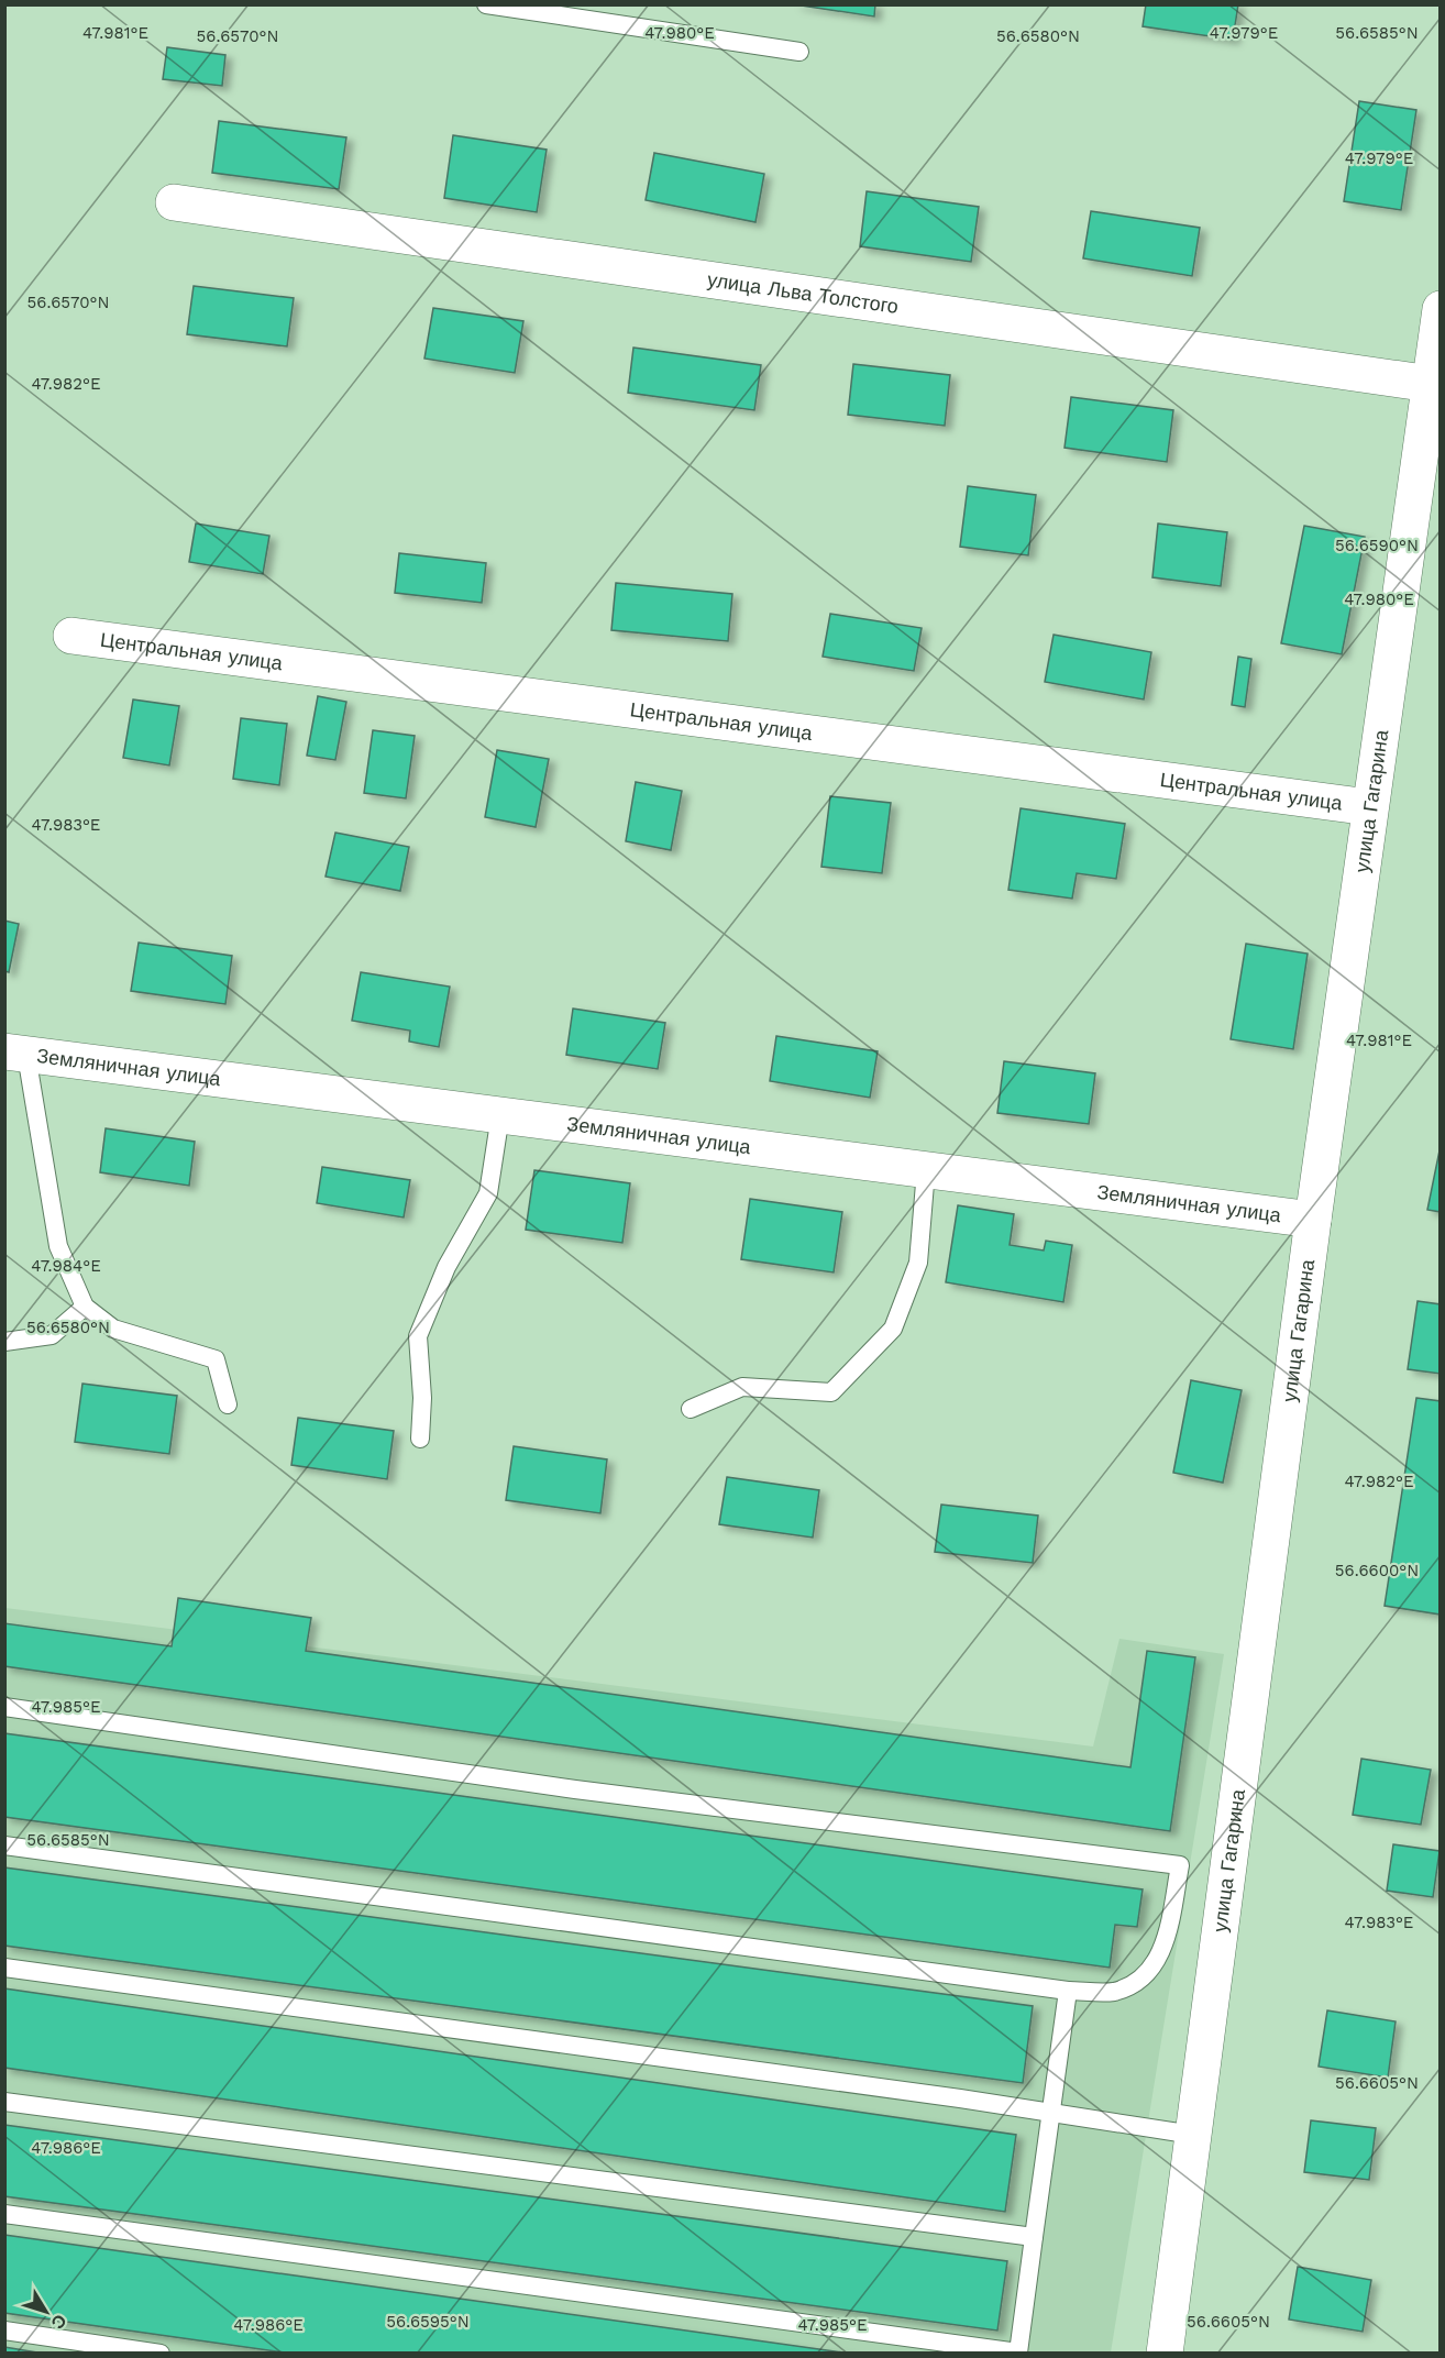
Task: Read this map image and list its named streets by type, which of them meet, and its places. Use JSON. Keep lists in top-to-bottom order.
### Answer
{
  "streets": {
    "street": [
      "улица Льва Толстого",
      "Центральная улица",
      "улица Гагарина",
      "Земляничная улица"
    ]
  },
  "crossings": [
    ["улица Льва Толстого", "улица Гагарина"],
    ["Центральная улица", "улица Гагарина"],
    ["улица Гагарина", "Земляничная улица"]
  ],
  "north": "bottom right",
  "coordinates": [
    "56.6585°N",
    "47.981°E",
    "47.980°E",
    "47.979°E",
    "56.6570°N",
    "56.6580°N",
    "47.982°E",
    "56.6590°N",
    "47.983°E",
    "47.984°E",
    "56.6600°N",
    "47.985°E",
    "56.6605°N",
    "47.986°E",
    "56.6595°N"
  ]
}
